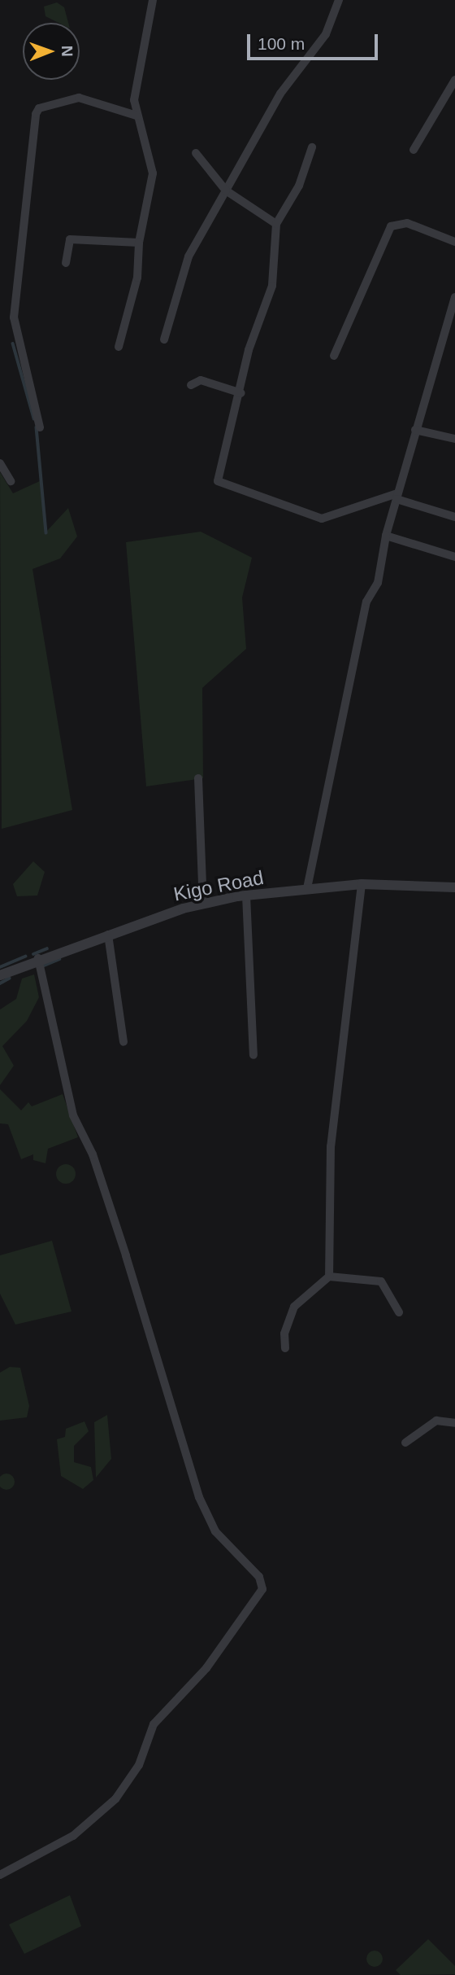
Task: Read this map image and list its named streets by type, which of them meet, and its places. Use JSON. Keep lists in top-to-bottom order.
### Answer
{
  "streets": {
    "street": ["Kigo Road"]
  },
  "scale_bar": "100 m",
  "north": "right"
}
